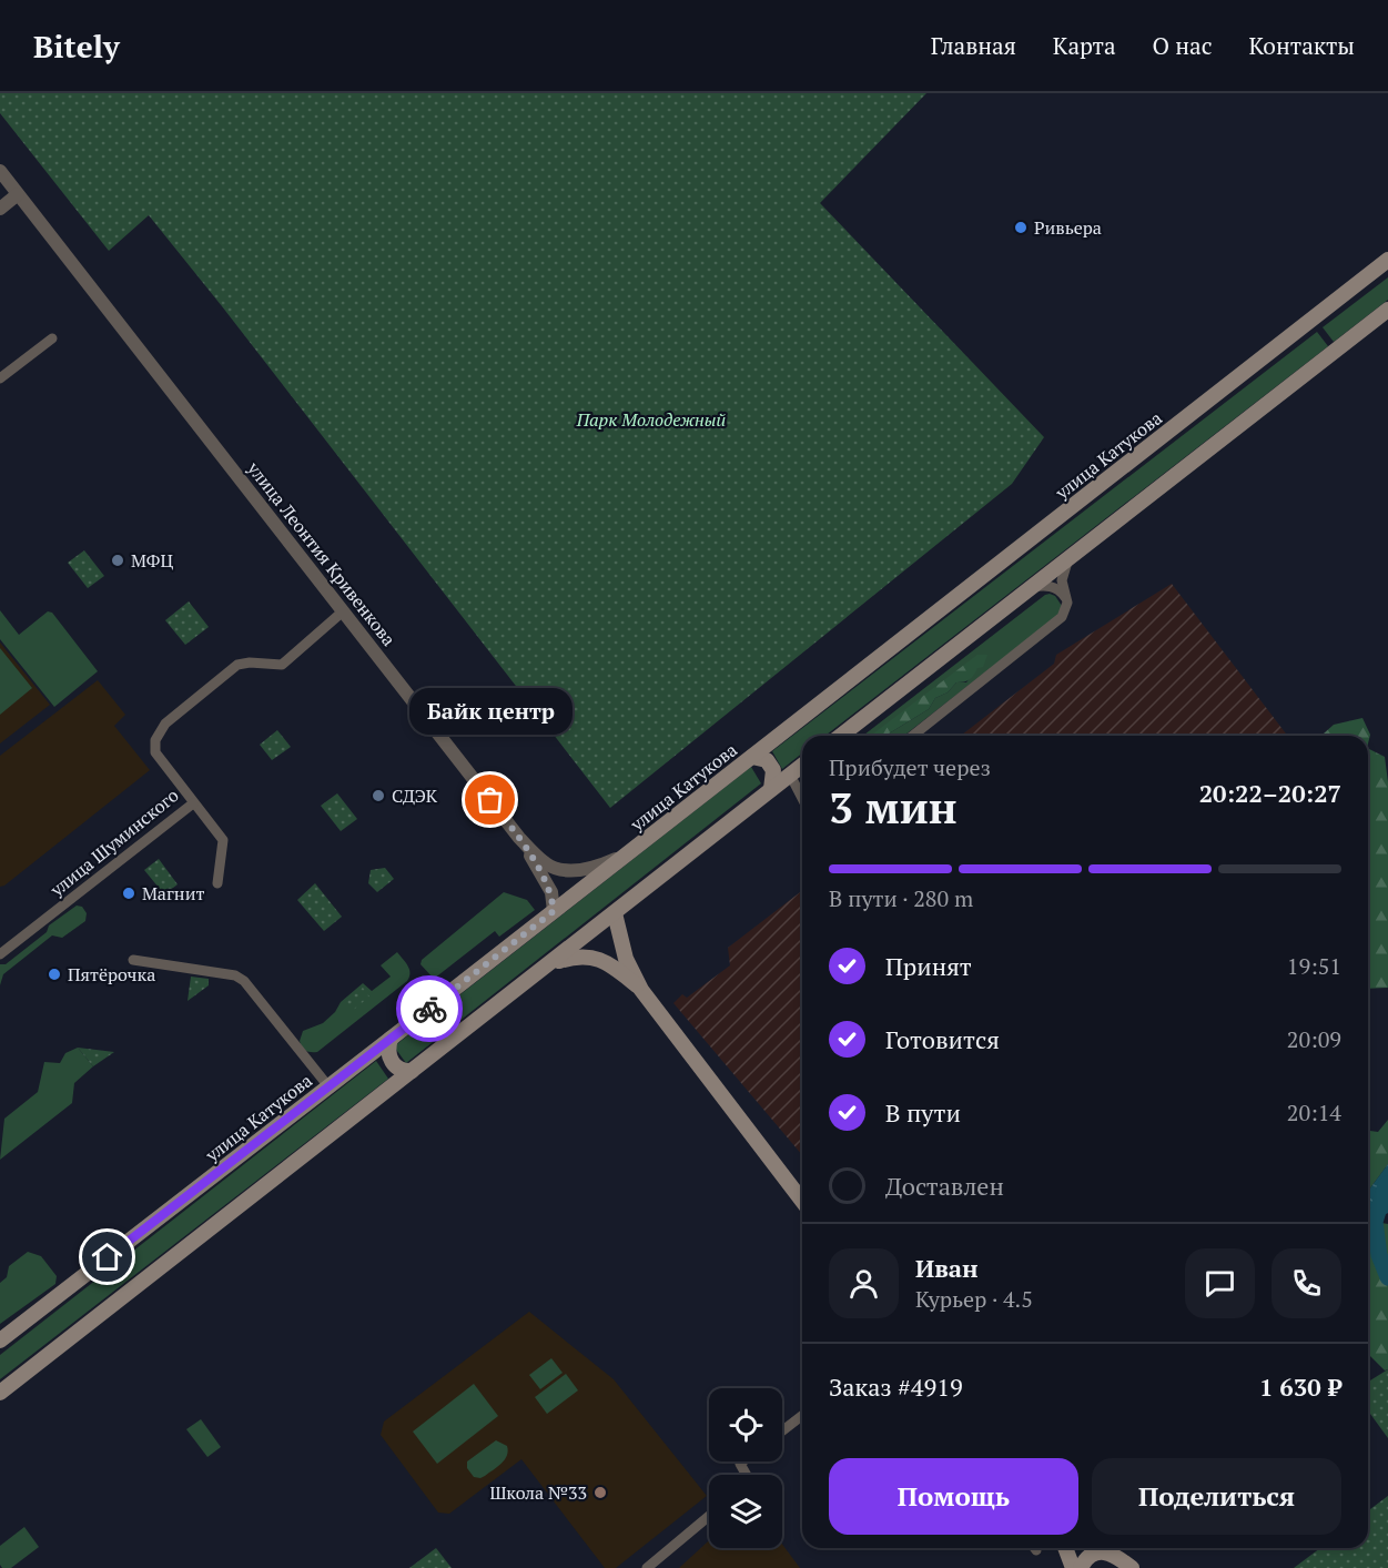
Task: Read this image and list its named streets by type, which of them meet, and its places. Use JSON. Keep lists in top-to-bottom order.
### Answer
{
  "streets": {
    "main road": ["улица Катукова"],
    "street": ["улица Леонтия Кривенкова", "улица Шуминского"]
  },
  "crossings": [
    ["улица Катукова", "улица Леонтия Кривенкова"],
    ["улица Леонтия Кривенкова", "улица Шуминского"]
  ],
  "parks": ["Парк Молодежный"],
  "places": [
    "Ривьера",
    "МФЦ",
    "СДЭК",
    "Байк центр",
    "Магнит",
    "Пятёрочка",
    "Школа №33"
  ],
  "page": {
    "header": "Bitely",
    "nav": [
      "Главная",
      "Карта",
      "О нас",
      "Контакты"
    ],
    "bubble": "Байк центр",
    "heading": ["3 мин", "Прибудет через", "20:22–20:27"],
    "panel": [
      "Иван",
      "Курьер · 4.5",
      "Заказ #4919",
      "1 630 ₽"
    ],
    "bar": "В пути · 280 m",
    "list": [
      ["Принят", "19:51"],
      ["Готовится", "20:09"],
      ["В пути", "20:14"],
      "Доставлен"
    ],
    "buttons": ["Помощь", "Поделиться"]
  }
}
